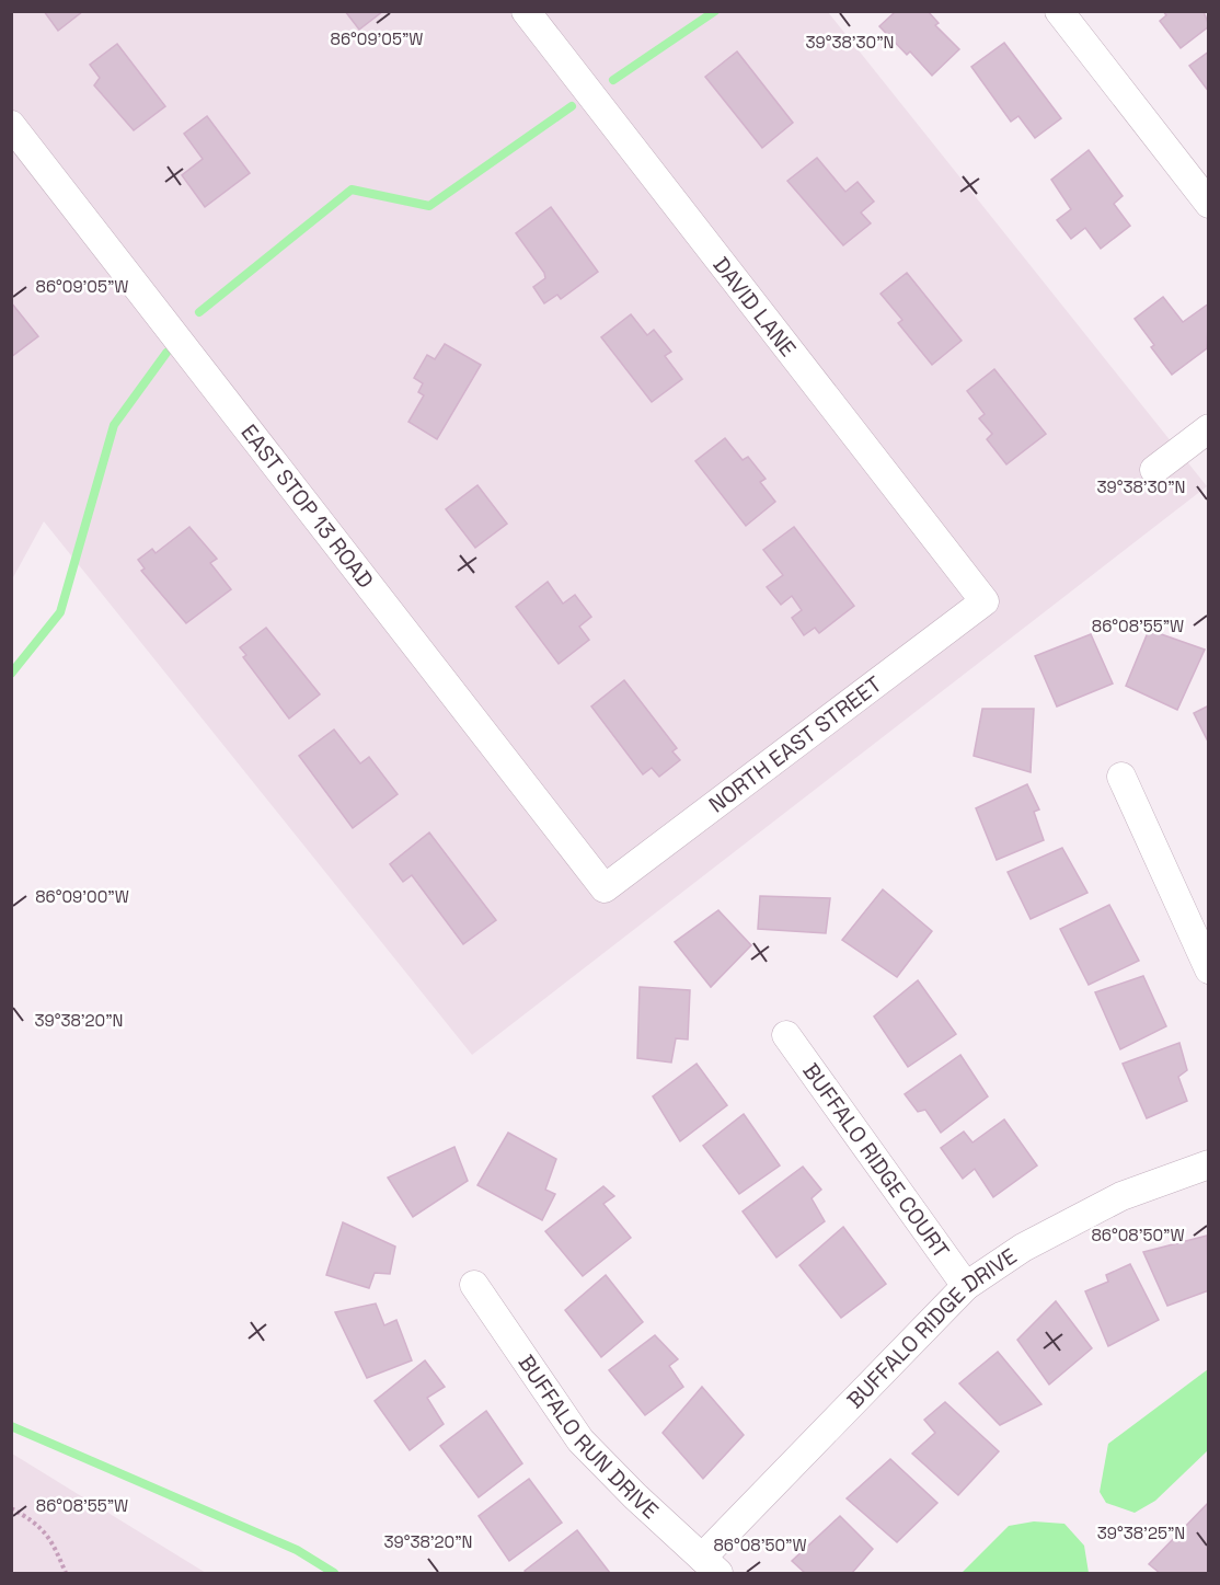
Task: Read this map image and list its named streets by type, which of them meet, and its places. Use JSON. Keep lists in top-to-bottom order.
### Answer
{
  "streets": {
    "street": [
      "DAVID LANE",
      "EAST STOP 13 ROAD",
      "NORTH EAST STREET",
      "BUFFALO RIDGE COURT",
      "BUFFALO RIDGE DRIVE",
      "BUFFALO RUN DRIVE"
    ]
  },
  "crossings": [
    ["DAVID LANE", "NORTH EAST STREET"],
    ["EAST STOP 13 ROAD", "NORTH EAST STREET"],
    ["BUFFALO RIDGE COURT", "BUFFALO RIDGE DRIVE"],
    ["BUFFALO RIDGE DRIVE", "BUFFALO RUN DRIVE"]
  ],
  "coordinates": [
    "86°09'05\"W",
    "39°38'30\"N",
    "86°08'55\"W",
    "86°09'00\"W",
    "39°38'20\"N",
    "86°08'50\"W",
    "39°38'25\"N"
  ]
}
